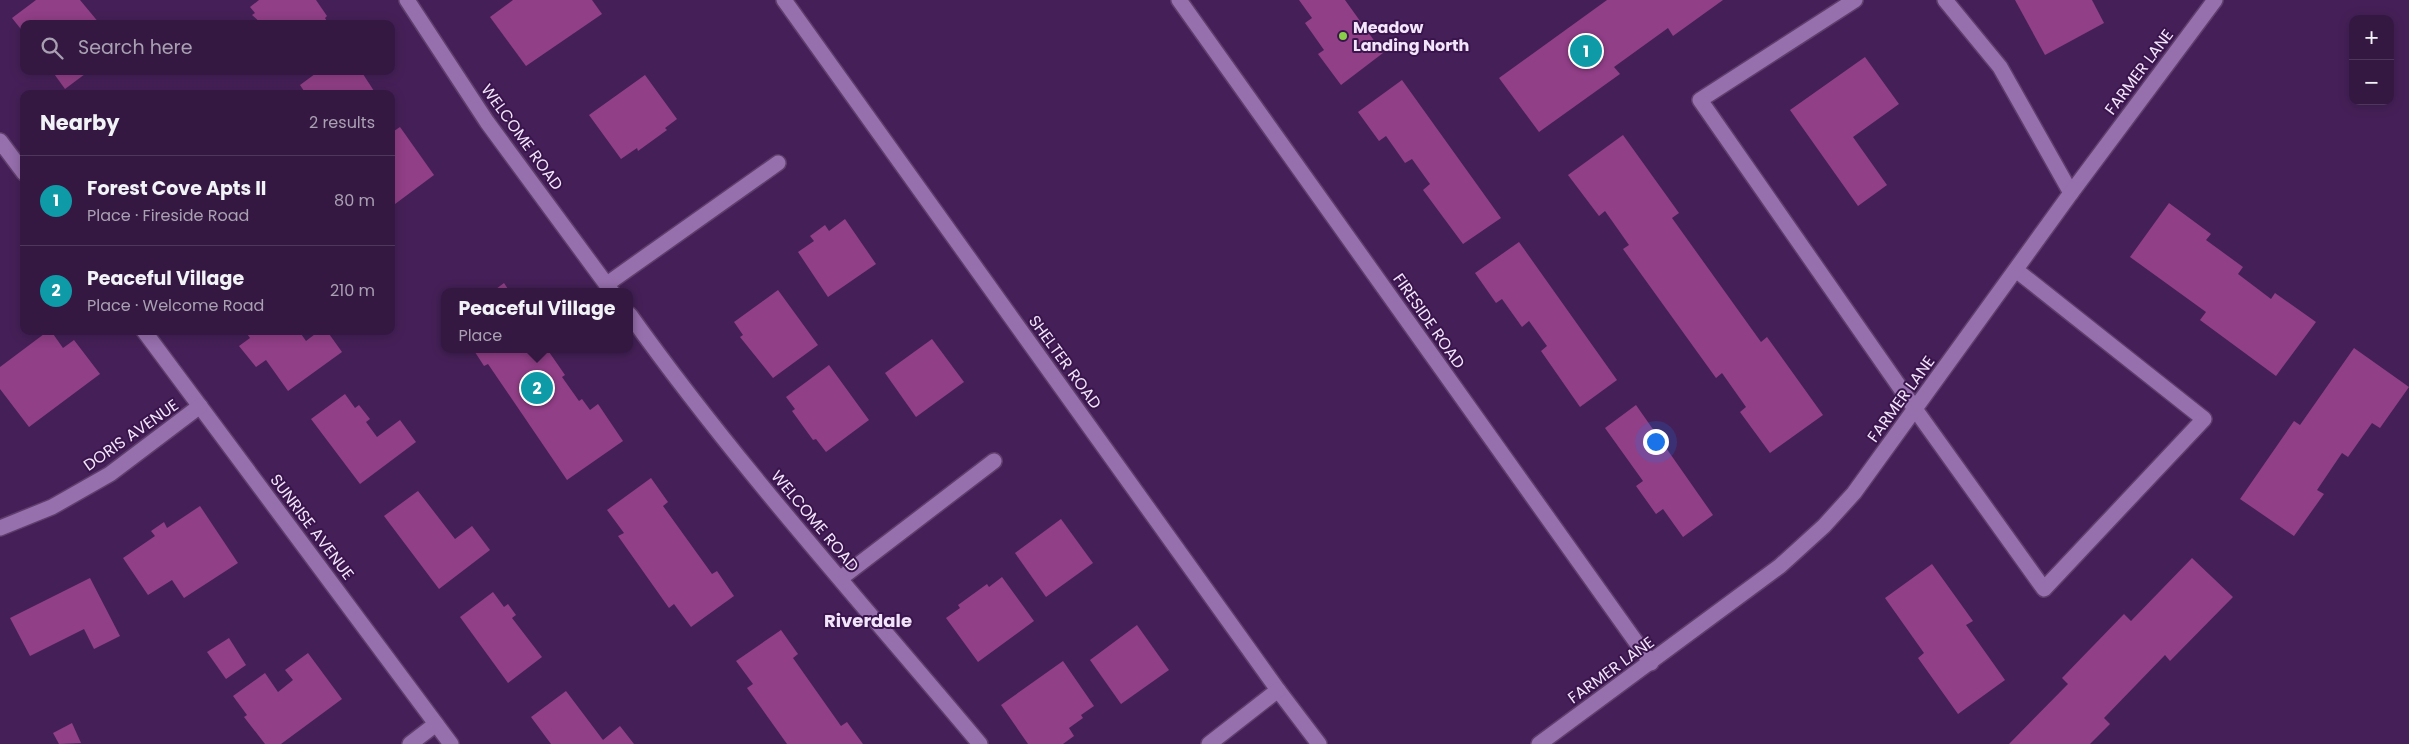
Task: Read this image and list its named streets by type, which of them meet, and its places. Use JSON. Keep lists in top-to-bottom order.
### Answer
{
  "streets": {
    "street": [
      "FARMER LANE",
      "WELCOME ROAD",
      "FIRESIDE ROAD",
      "SHELTER ROAD",
      "DORIS AVENUE",
      "SUNRISE AVENUE"
    ]
  },
  "crossings": [
    ["FARMER LANE", "FIRESIDE ROAD"],
    ["DORIS AVENUE", "SUNRISE AVENUE"]
  ],
  "districts": ["Riverdale"],
  "places": ["Meadow Landing North"],
  "page": {
    "map_buttons": ["+", "−"],
    "search": "Search here",
    "pins": ["1", "2"],
    "heading": ["Nearby", "2 results"],
    "list": [
      {
        "mark": "1",
        "name": "Forest Cove Apts II",
        "note": "Place · Fireside Road",
        "value": "80 m"
      },
      {
        "mark": "2",
        "name": "Peaceful Village",
        "note": "Place · Welcome Road",
        "value": "210 m"
      }
    ],
    "popup": ["Peaceful Village", "Place"]
  }
}
